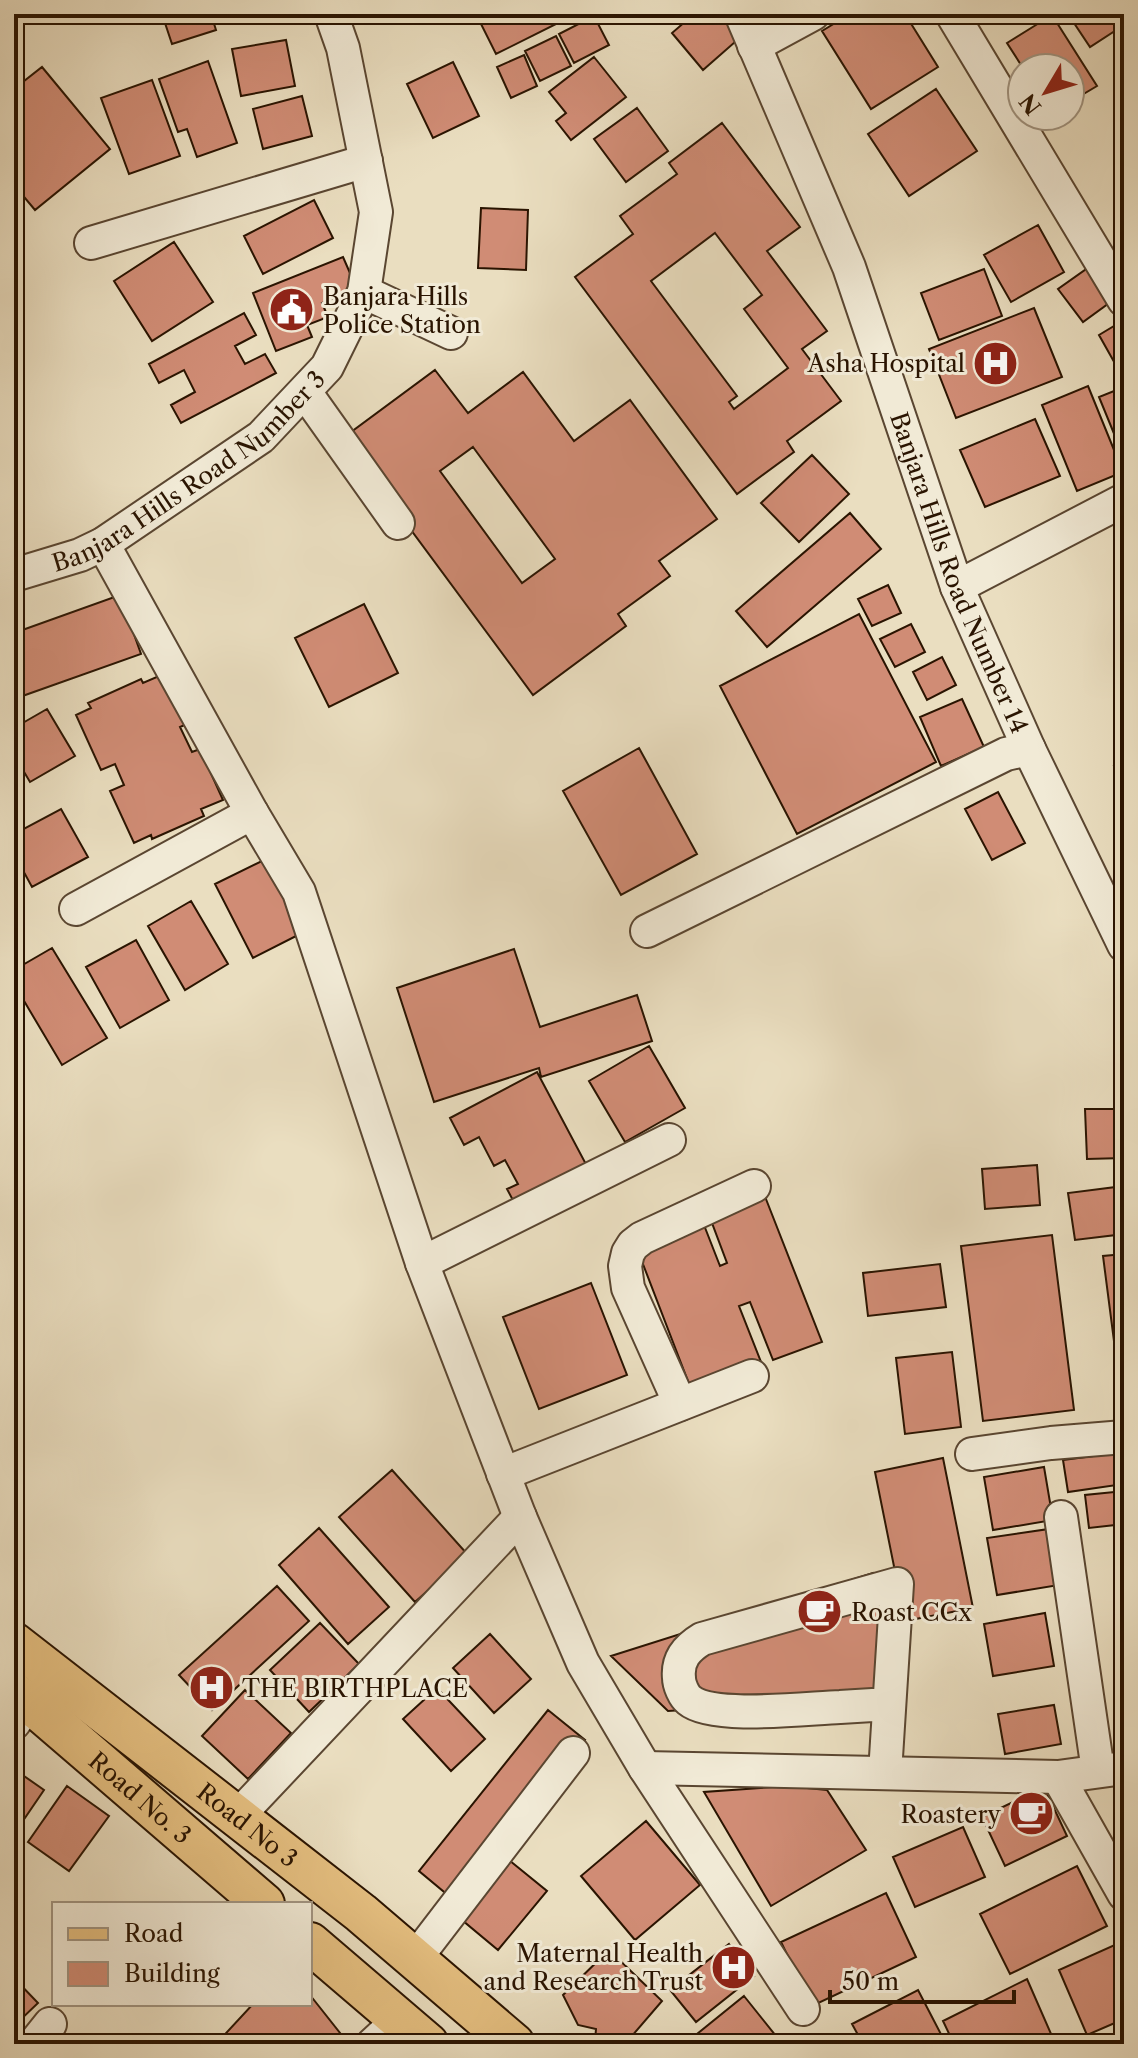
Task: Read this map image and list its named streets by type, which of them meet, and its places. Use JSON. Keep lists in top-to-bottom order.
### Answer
{
  "streets": {
    "main road": ["Road No. 3", "Road No 3"],
    "street": ["Banjara Hills Road Number 3", "Banjara Hills Road Number 14"]
  },
  "places": {
    "public building": ["Banjara Hills Police Station"],
    "hospital": ["Asha Hospital", "THE BIRTHPLACE", "Maternal Health and Research Trust"],
    "cafe": ["Roast CCx", "Roastery"]
  },
  "legend": ["Road", "Building"],
  "scale_bar": "50 m",
  "north": "bottom left"
}
